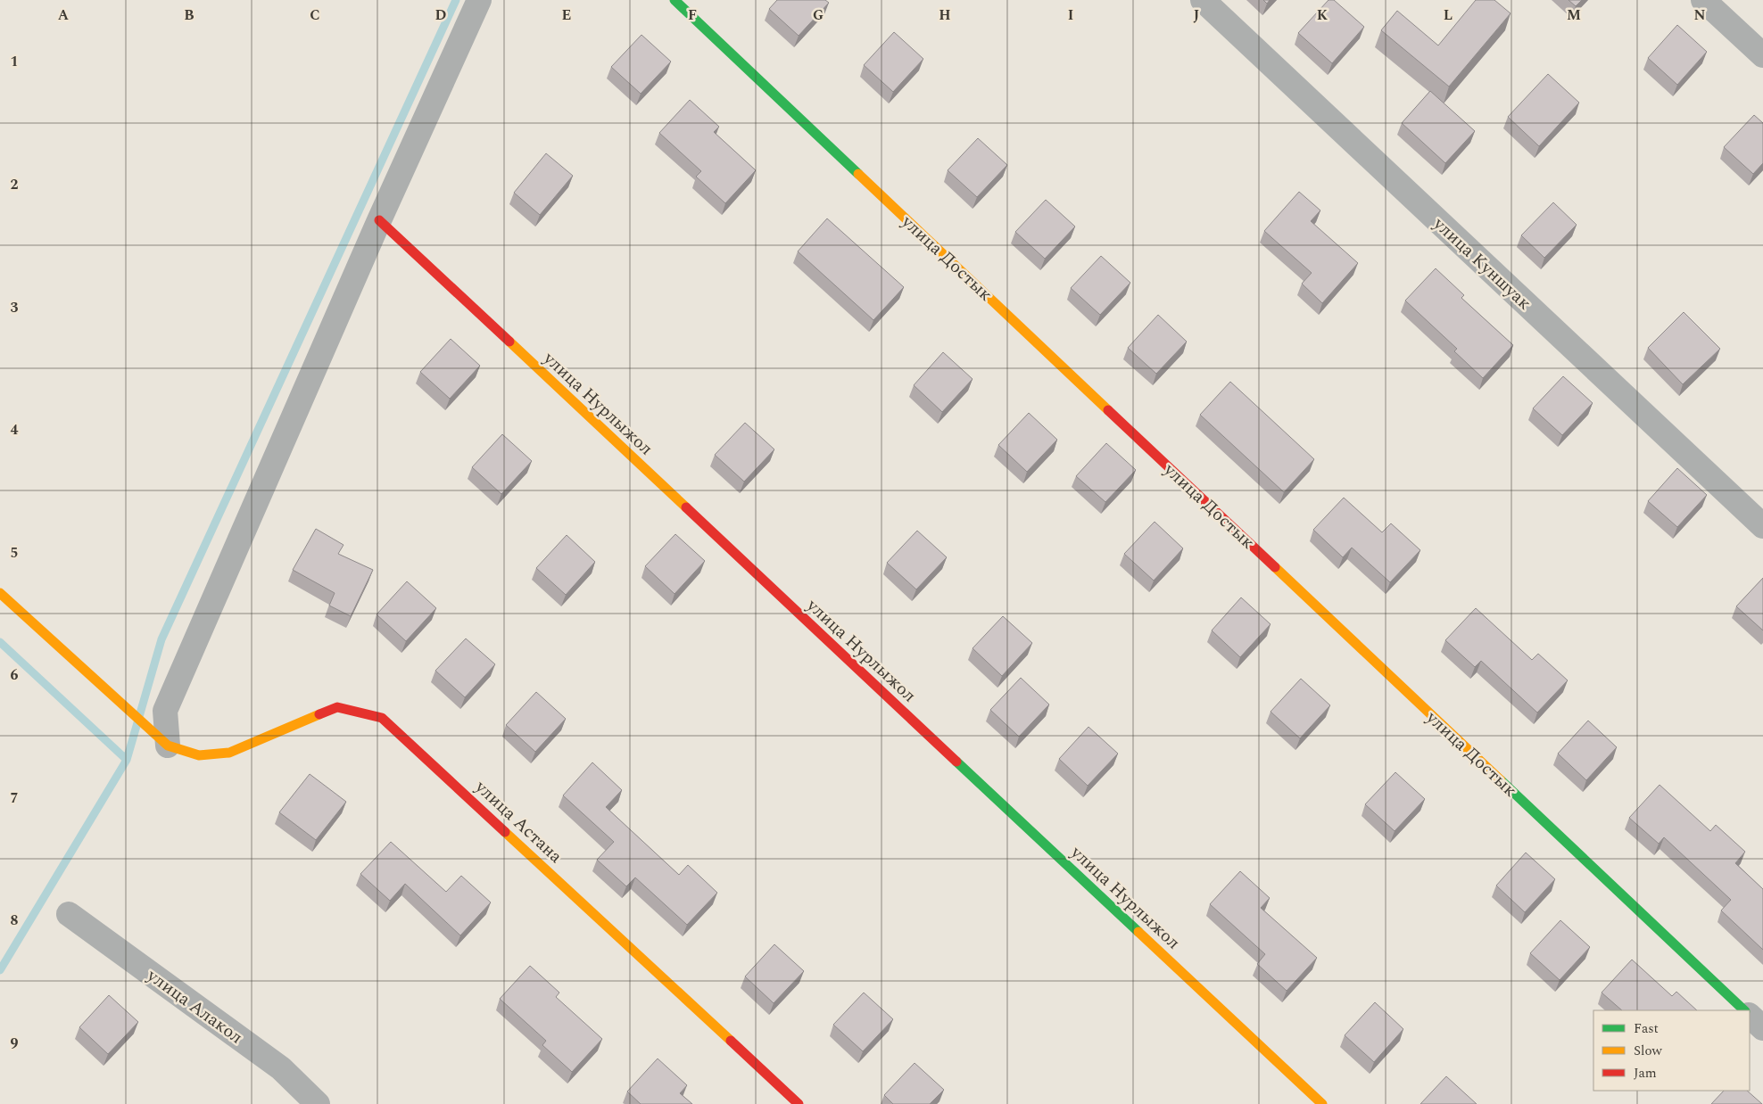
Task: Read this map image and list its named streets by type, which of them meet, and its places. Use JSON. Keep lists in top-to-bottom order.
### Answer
{
  "streets": {
    "street": [
      "улица Достык",
      "улица Куншуак",
      "улица Нурлыжол",
      "улица Астана",
      "улица Алакол"
    ]
  },
  "legend": ["Fast", "Slow", "Jam"],
  "grid": {
    "columns": [
      "A",
      "B",
      "C",
      "D",
      "E",
      "F",
      "G",
      "H",
      "I",
      "J",
      "K",
      "L",
      "M",
      "N"
    ],
    "rows": [
      "1",
      "2",
      "3",
      "4",
      "5",
      "6",
      "7",
      "8",
      "9"
    ]
  }
}
